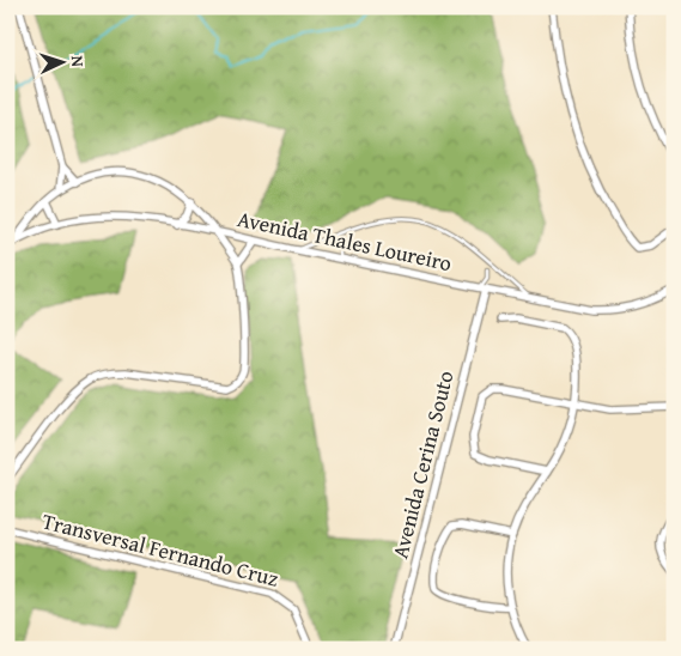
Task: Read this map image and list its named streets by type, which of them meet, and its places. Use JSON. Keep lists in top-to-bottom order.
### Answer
{
  "streets": {
    "street": ["Avenida Thales Loureiro", "Avenida Cerina Souto", "Transversal Fernando Cruz"]
  },
  "crossings": [
    ["Avenida Thales Loureiro", "Avenida Cerina Souto"]
  ],
  "north": "right"
}
